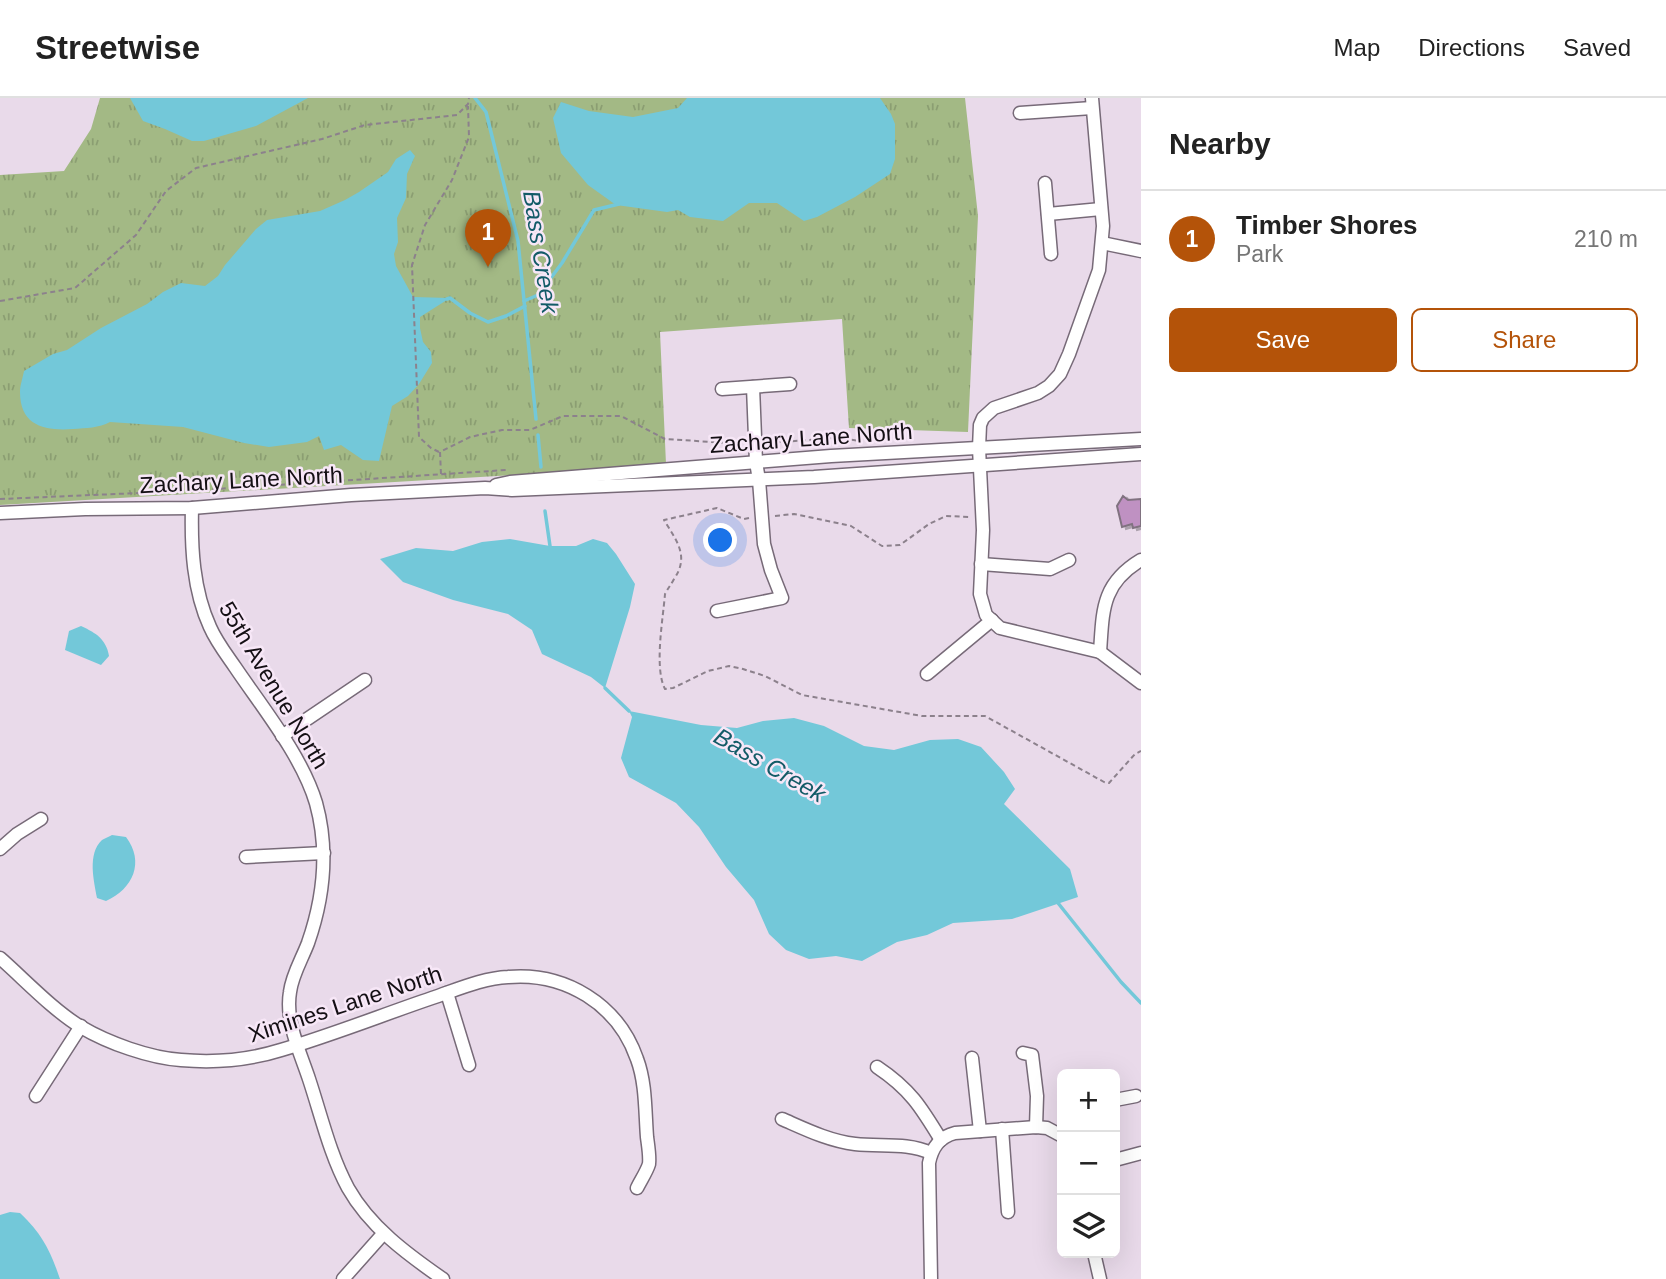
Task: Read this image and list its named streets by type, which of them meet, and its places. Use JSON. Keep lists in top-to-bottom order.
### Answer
{
  "streets": {
    "street": ["Zachary Lane North", "55th Avenue North", "Ximines Lane North"]
  },
  "crossings": [
    ["Zachary Lane North", "55th Avenue North"],
    ["55th Avenue North", "Ximines Lane North"]
  ],
  "water": ["Bass Creek"],
  "page": {
    "header": "Streetwise",
    "nav": ["Map", "Directions", "Saved"],
    "heading": "Nearby",
    "list": [
      {
        "mark": "1",
        "name": "Timber Shores",
        "note": "Park",
        "value": "210 m"
      }
    ],
    "pins": "1",
    "buttons": ["Save", "Share"],
    "map_buttons": ["+", "−"]
  }
}
